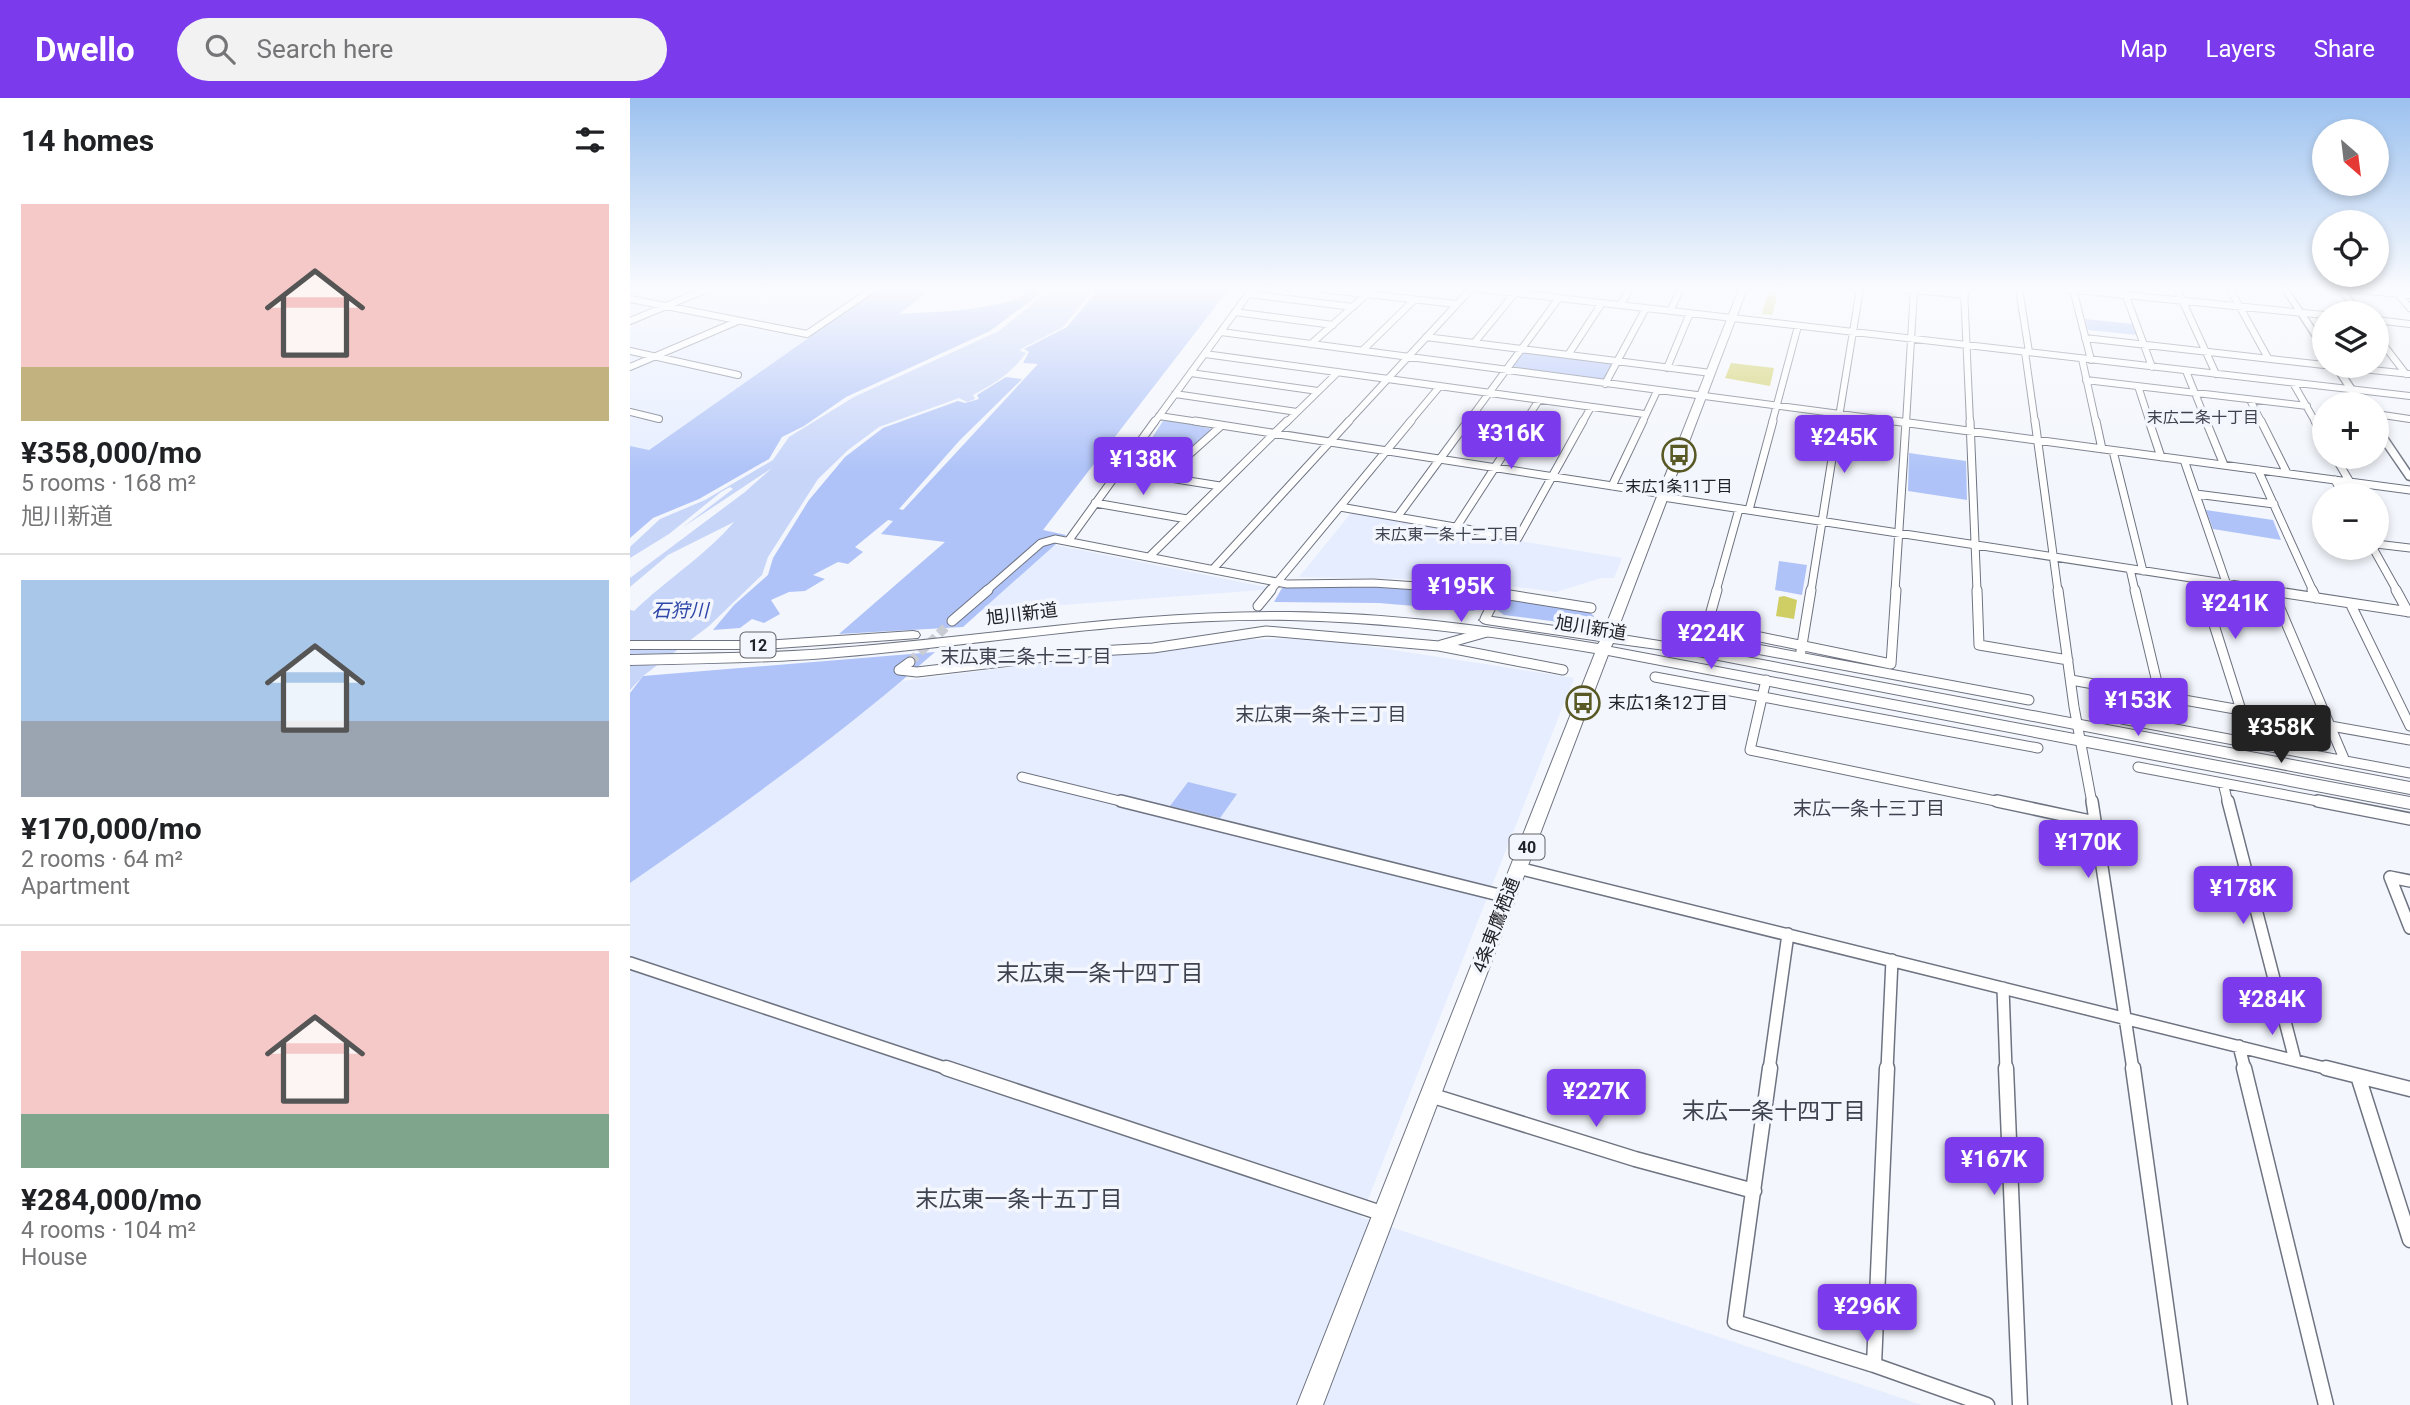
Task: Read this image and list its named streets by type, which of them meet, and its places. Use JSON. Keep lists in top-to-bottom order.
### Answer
{
  "streets": {
    "highway": [
      "旭川新道",
      "12",
      "40",
      "4条東鷹栖通"
    ]
  },
  "crossings": [
    ["旭川新道", "4条東鷹栖通"]
  ],
  "districts": [
    "末広二条十丁目",
    "末広東一条十二丁目",
    "末広東二条十三丁目",
    "末広東一条十三丁目",
    "末広一条十三丁目",
    "末広東一条十四丁目",
    "末広一条十四丁目",
    "末広東一条十五丁目"
  ],
  "water": ["石狩川"],
  "places": {
    "bus stop": ["末広1条11丁目", "末広1条12丁目"]
  },
  "north": "bottom right",
  "page": {
    "header": "Dwello",
    "search": "Search here",
    "nav": ["Map", "Layers", "Share"],
    "heading": "14 homes",
    "map_buttons": ["+", "−"],
    "list": [
      {
        "name": "¥358,000/mo",
        "note": "5 rooms · 168 m² · 旭川新道"
      },
      {
        "name": "¥170,000/mo",
        "note": "2 rooms · 64 m² · Apartment"
      },
      {
        "name": "¥284,000/mo",
        "note": "4 rooms · 104 m² · House"
      }
    ],
    "price": [
      "¥316K",
      "¥245K",
      "¥138K",
      "¥195K",
      "¥241K",
      "¥224K",
      "¥153K",
      "¥358K",
      "¥170K",
      "¥178K",
      "¥284K",
      "¥227K",
      "¥167K",
      "¥296K"
    ]
  }
}
